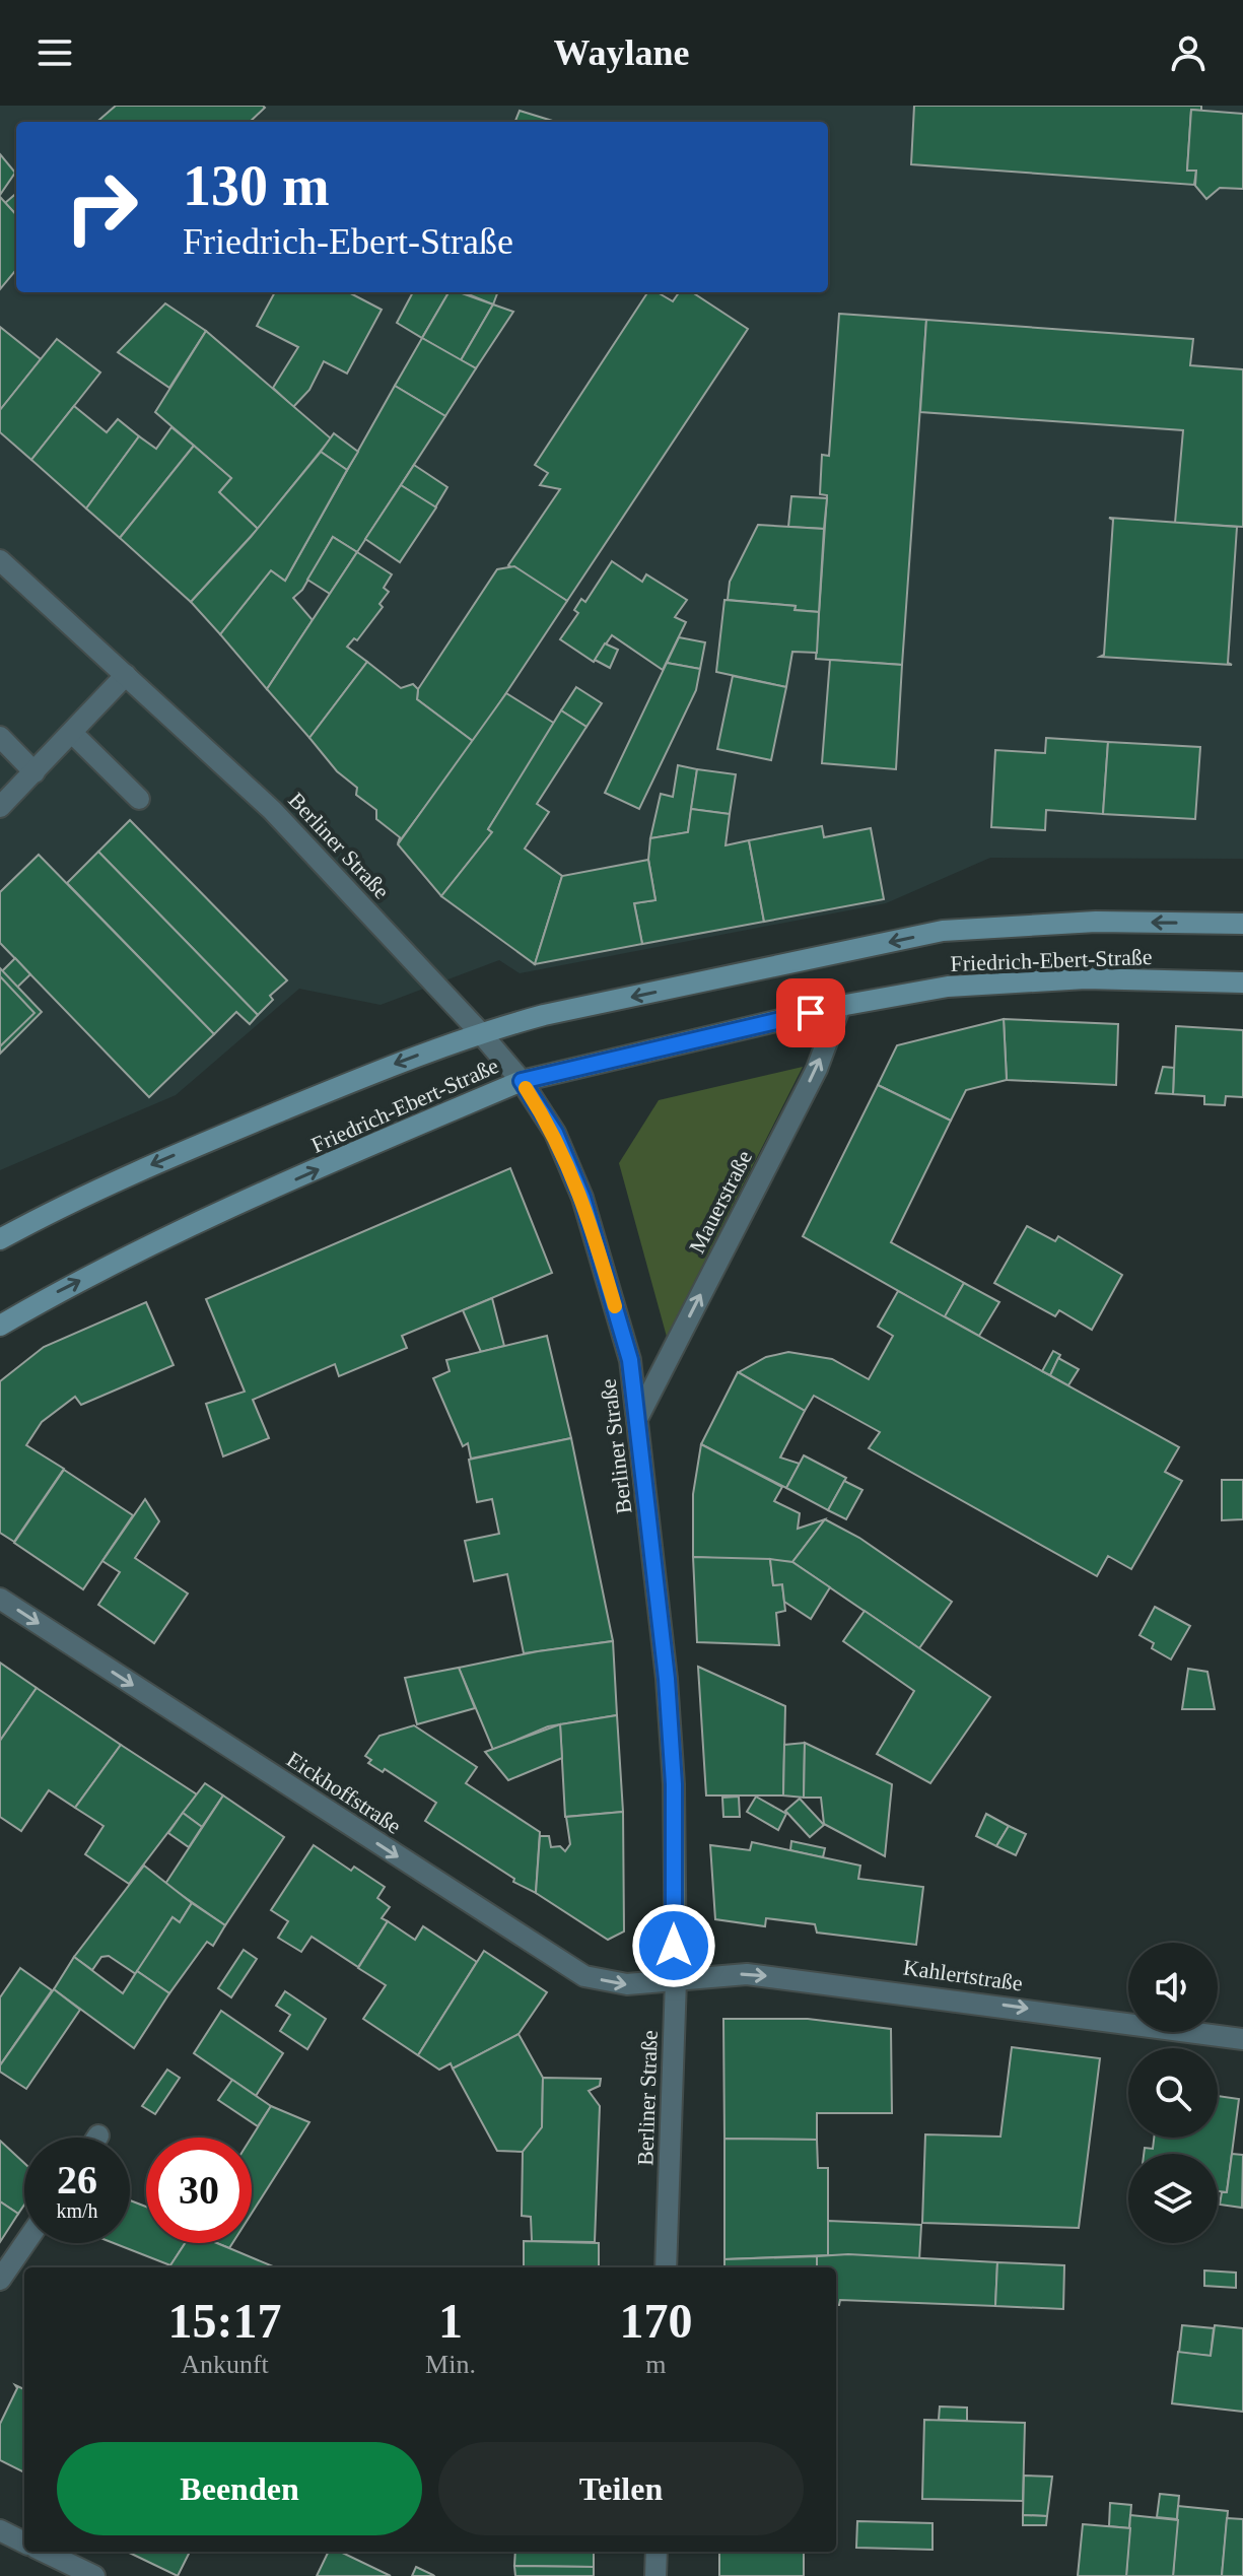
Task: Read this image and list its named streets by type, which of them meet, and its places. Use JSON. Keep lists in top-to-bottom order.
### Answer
{
  "streets": {
    "main road": ["Friedrich-Ebert-Straße"],
    "street": [
      "Berliner Straße",
      "Mauerstraße",
      "Eickhoffstraße",
      "Kahlertstraße"
    ]
  },
  "crossings": [
    ["Berliner Straße", "Friedrich-Ebert-Straße"],
    ["Berliner Straße", "Mauerstraße"],
    ["Berliner Straße", "Eickhoffstraße"],
    ["Berliner Straße", "Kahlertstraße"],
    ["Friedrich-Ebert-Straße", "Mauerstraße"],
    ["Eickhoffstraße", "Kahlertstraße"]
  ],
  "one_way": ["Mauerstraße", "Eickhoffstraße", "Kahlertstraße"],
  "page": {
    "header": "Waylane",
    "turn": ["130 m", "Friedrich-Ebert-Straße"],
    "speed": "26 km/h",
    "limit": "30",
    "eta": [
      "15:17",
      "Ankunft",
      "1",
      "Min.",
      "170",
      "m"
    ],
    "buttons": ["Beenden", "Teilen"]
  }
}
